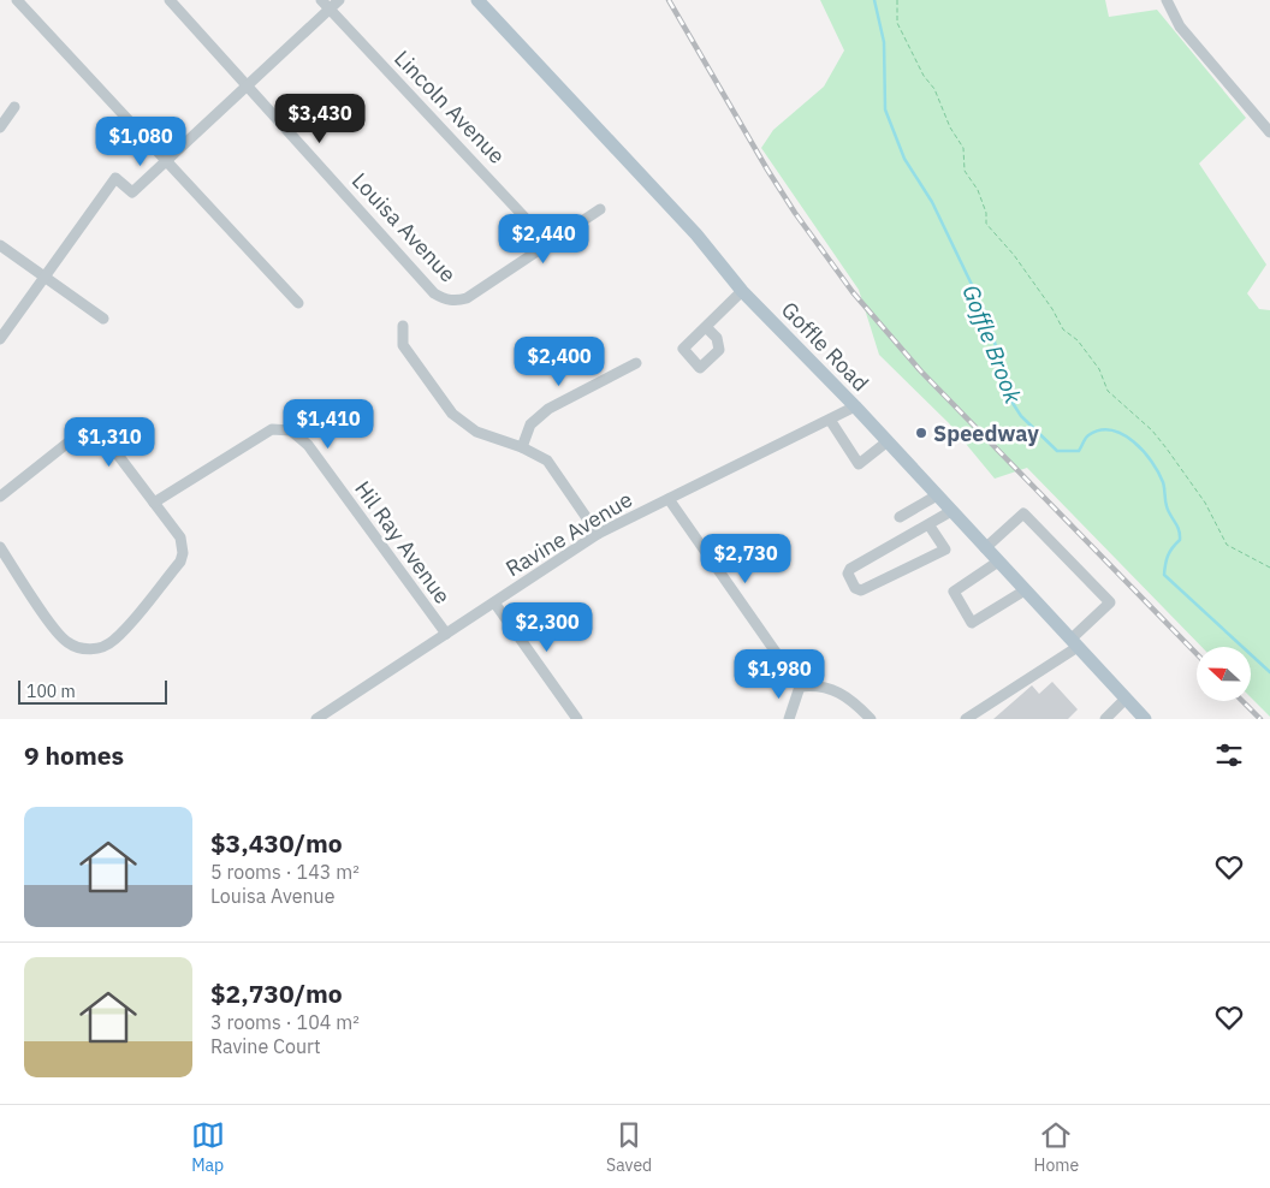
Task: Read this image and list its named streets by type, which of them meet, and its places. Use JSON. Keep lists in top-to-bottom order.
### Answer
{
  "streets": {
    "main road": ["Goffle Road"],
    "street": [
      "Lincoln Avenue",
      "Louisa Avenue",
      "Ravine Avenue",
      "Hil Ray Avenue"
    ]
  },
  "crossings": [
    ["Lincoln Avenue", "Louisa Avenue"],
    ["Goffle Road", "Ravine Avenue"],
    ["Ravine Avenue", "Hil Ray Avenue"]
  ],
  "water": ["Goffle Brook"],
  "places": ["Speedway"],
  "scale_bar": "100 m",
  "north": "left",
  "page": {
    "price": [
      "$3,430",
      "$1,080",
      "$2,440",
      "$2,400",
      "$1,410",
      "$1,310",
      "$2,730",
      "$2,300",
      "$1,980"
    ],
    "scale": "100 m",
    "heading": "9 homes",
    "list": [
      {
        "name": "$3,430/mo",
        "note": "5 rooms · 143 m² · Louisa Avenue"
      },
      {
        "name": "$2,730/mo",
        "note": "3 rooms · 104 m² · Ravine Court"
      }
    ],
    "tabs": ["Map", "Saved", "Home"]
  }
}
